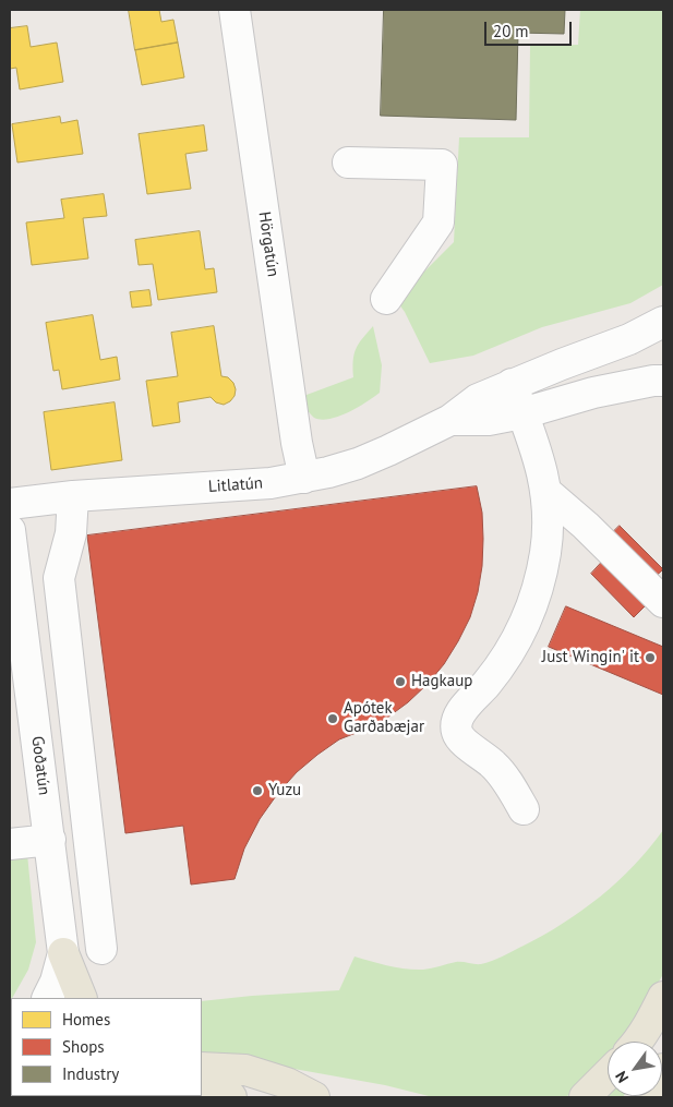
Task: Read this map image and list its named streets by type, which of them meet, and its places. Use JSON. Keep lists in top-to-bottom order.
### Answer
{
  "streets": {
    "street": ["Hörgatún", "Litlatún", "Goðatún"]
  },
  "crossings": [
    ["Hörgatún", "Litlatún"]
  ],
  "places": [
    "Just Wingin' it",
    "Hagkaup",
    "Apótek Garðabæjar",
    "Yuzu"
  ],
  "legend": ["Homes", "Shops", "Industry"],
  "scale_bar": "20 m",
  "north": "bottom left"
}
